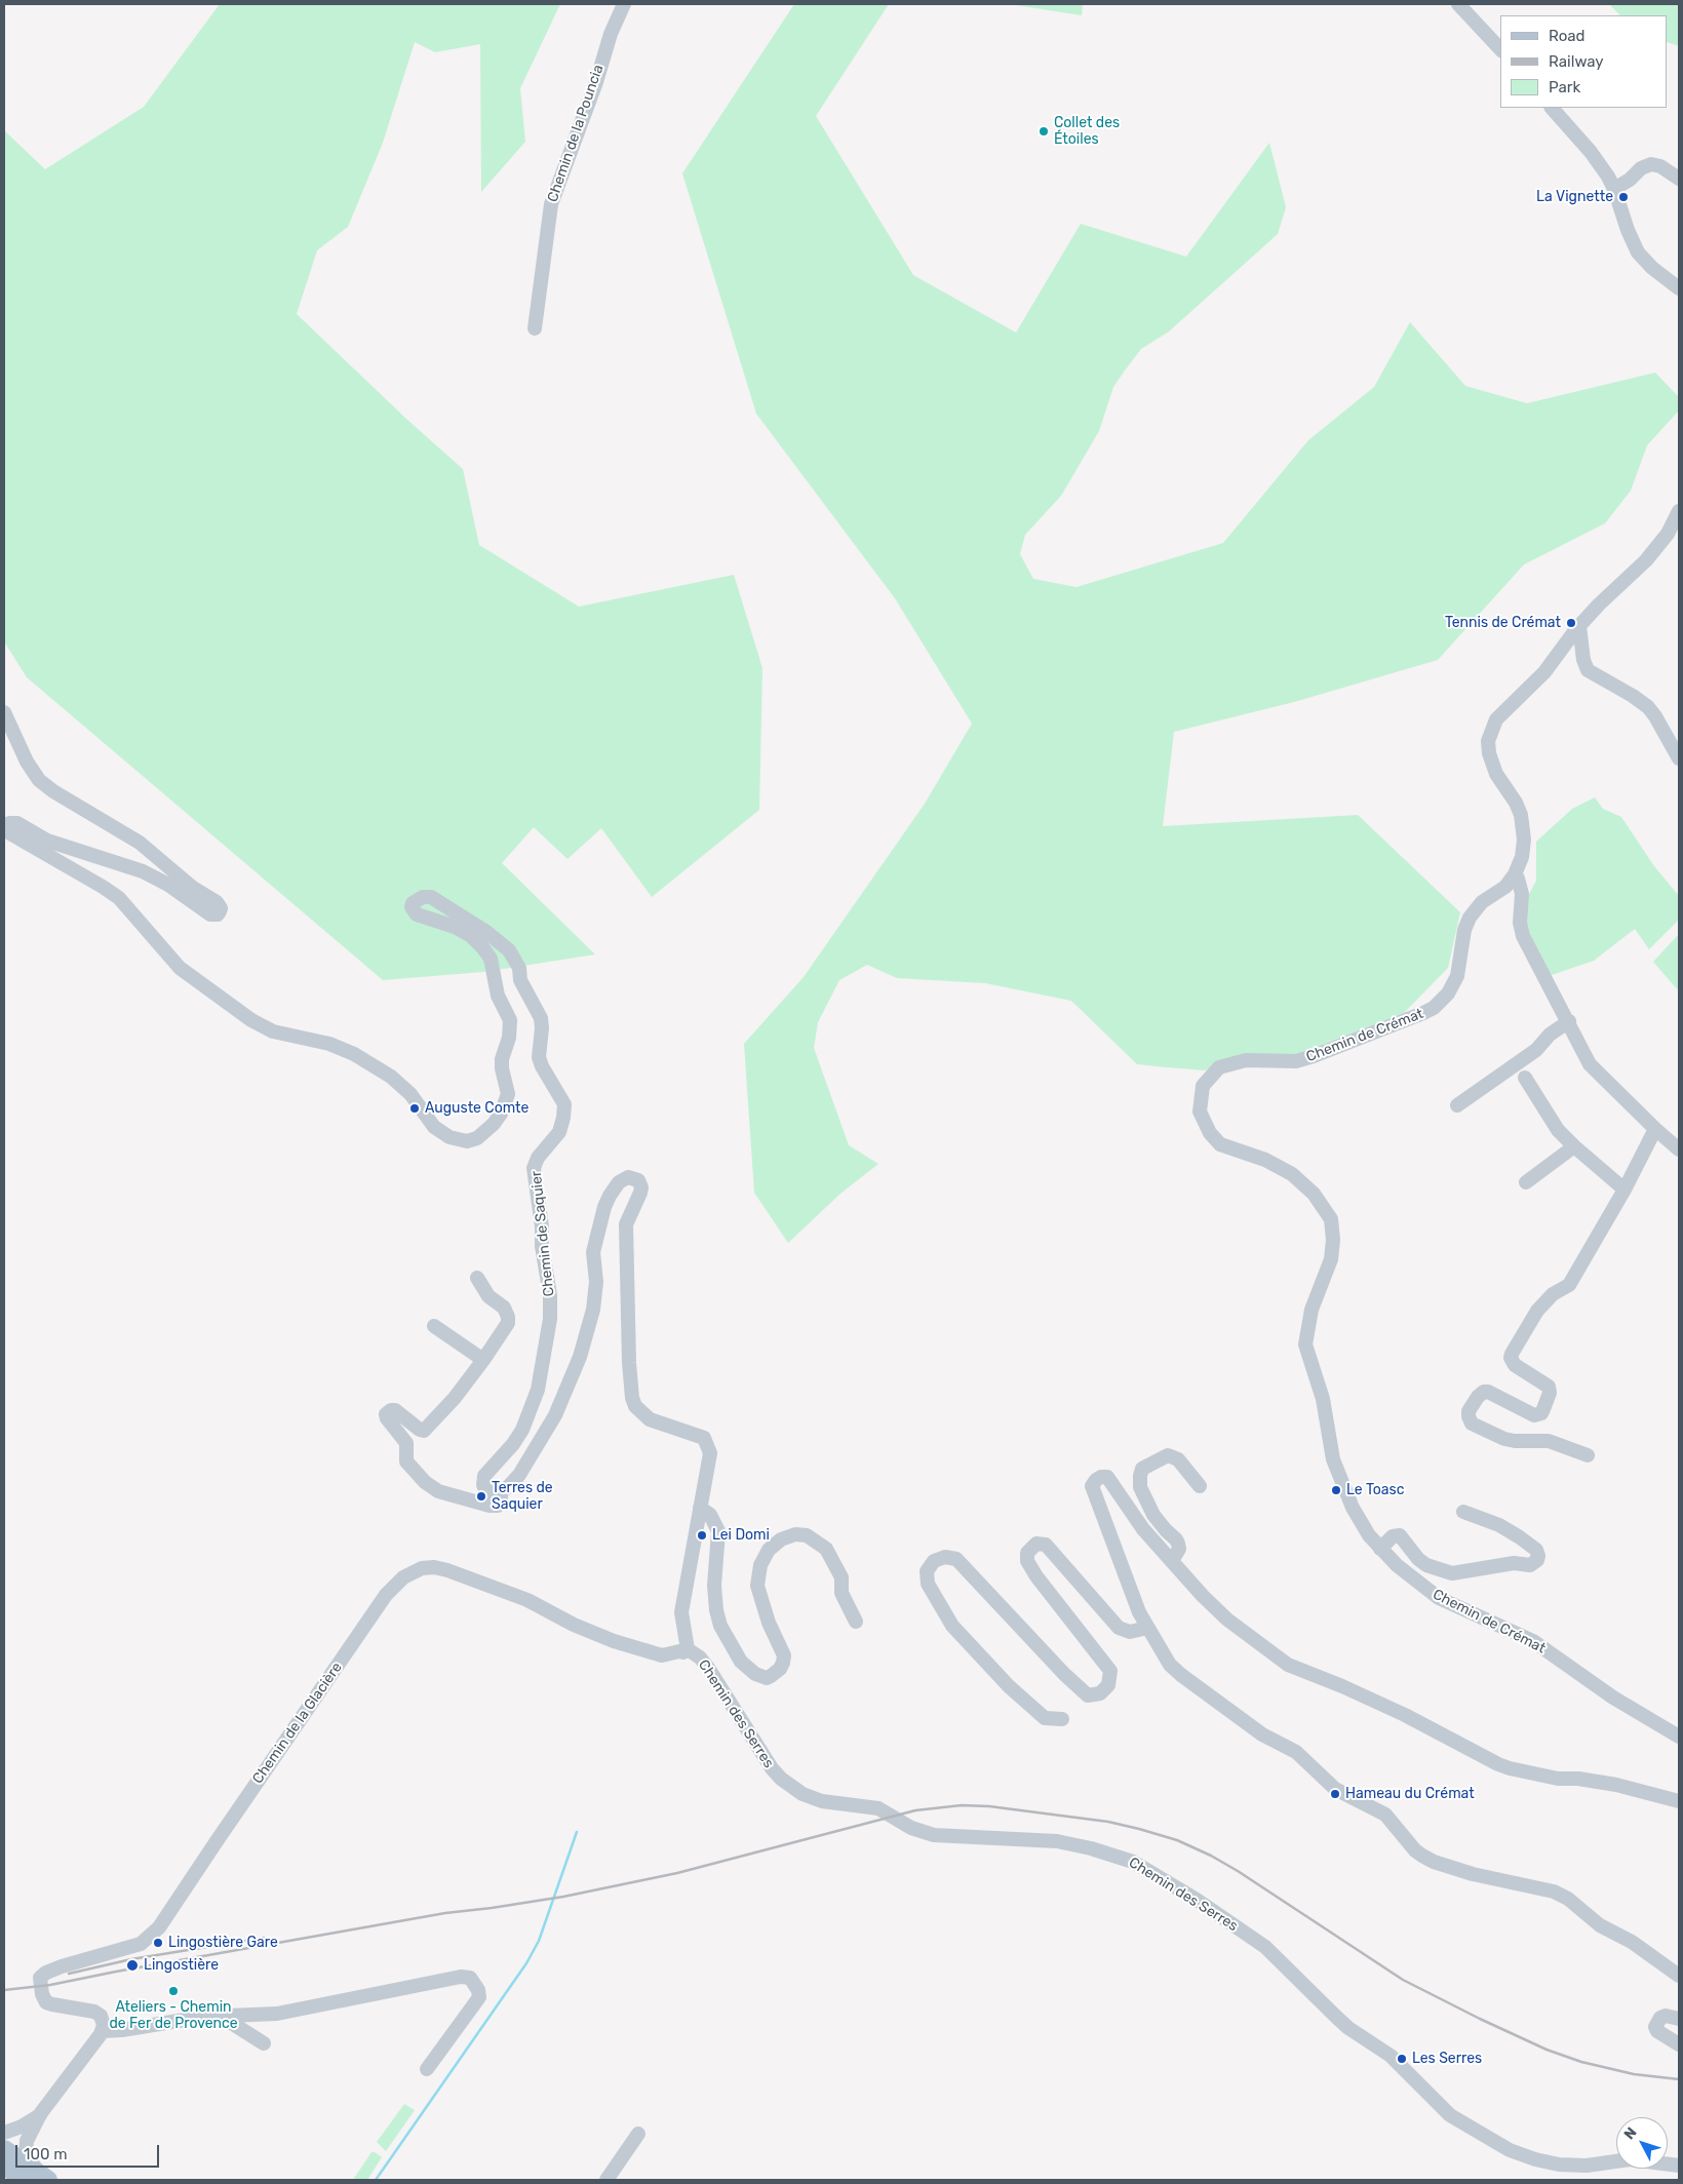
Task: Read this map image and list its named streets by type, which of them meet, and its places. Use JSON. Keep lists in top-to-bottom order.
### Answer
{
  "streets": {
    "street": [
      "Chemin de la Pouncia",
      "Chemin de Crémat",
      "Chemin de Saquier",
      "Chemin des Serres",
      "Chemin de la Glacière"
    ]
  },
  "crossings": [
    ["Chemin des Serres", "Chemin de la Glacière"]
  ],
  "places": [
    "Collet des Étoiles",
    "La Vignette",
    "Tennis de Crémat",
    "Auguste Comte",
    "Le Toasc",
    "Terres de Saquier",
    "Lei Domi",
    "Hameau du Crémat",
    "Lingostière Gare",
    "Lingostière",
    "Ateliers - Chemin de Fer de Provence",
    "Les Serres"
  ],
  "legend": ["Road", "Railway", "Park"],
  "scale_bar": "100 m",
  "north": "top left"
}
